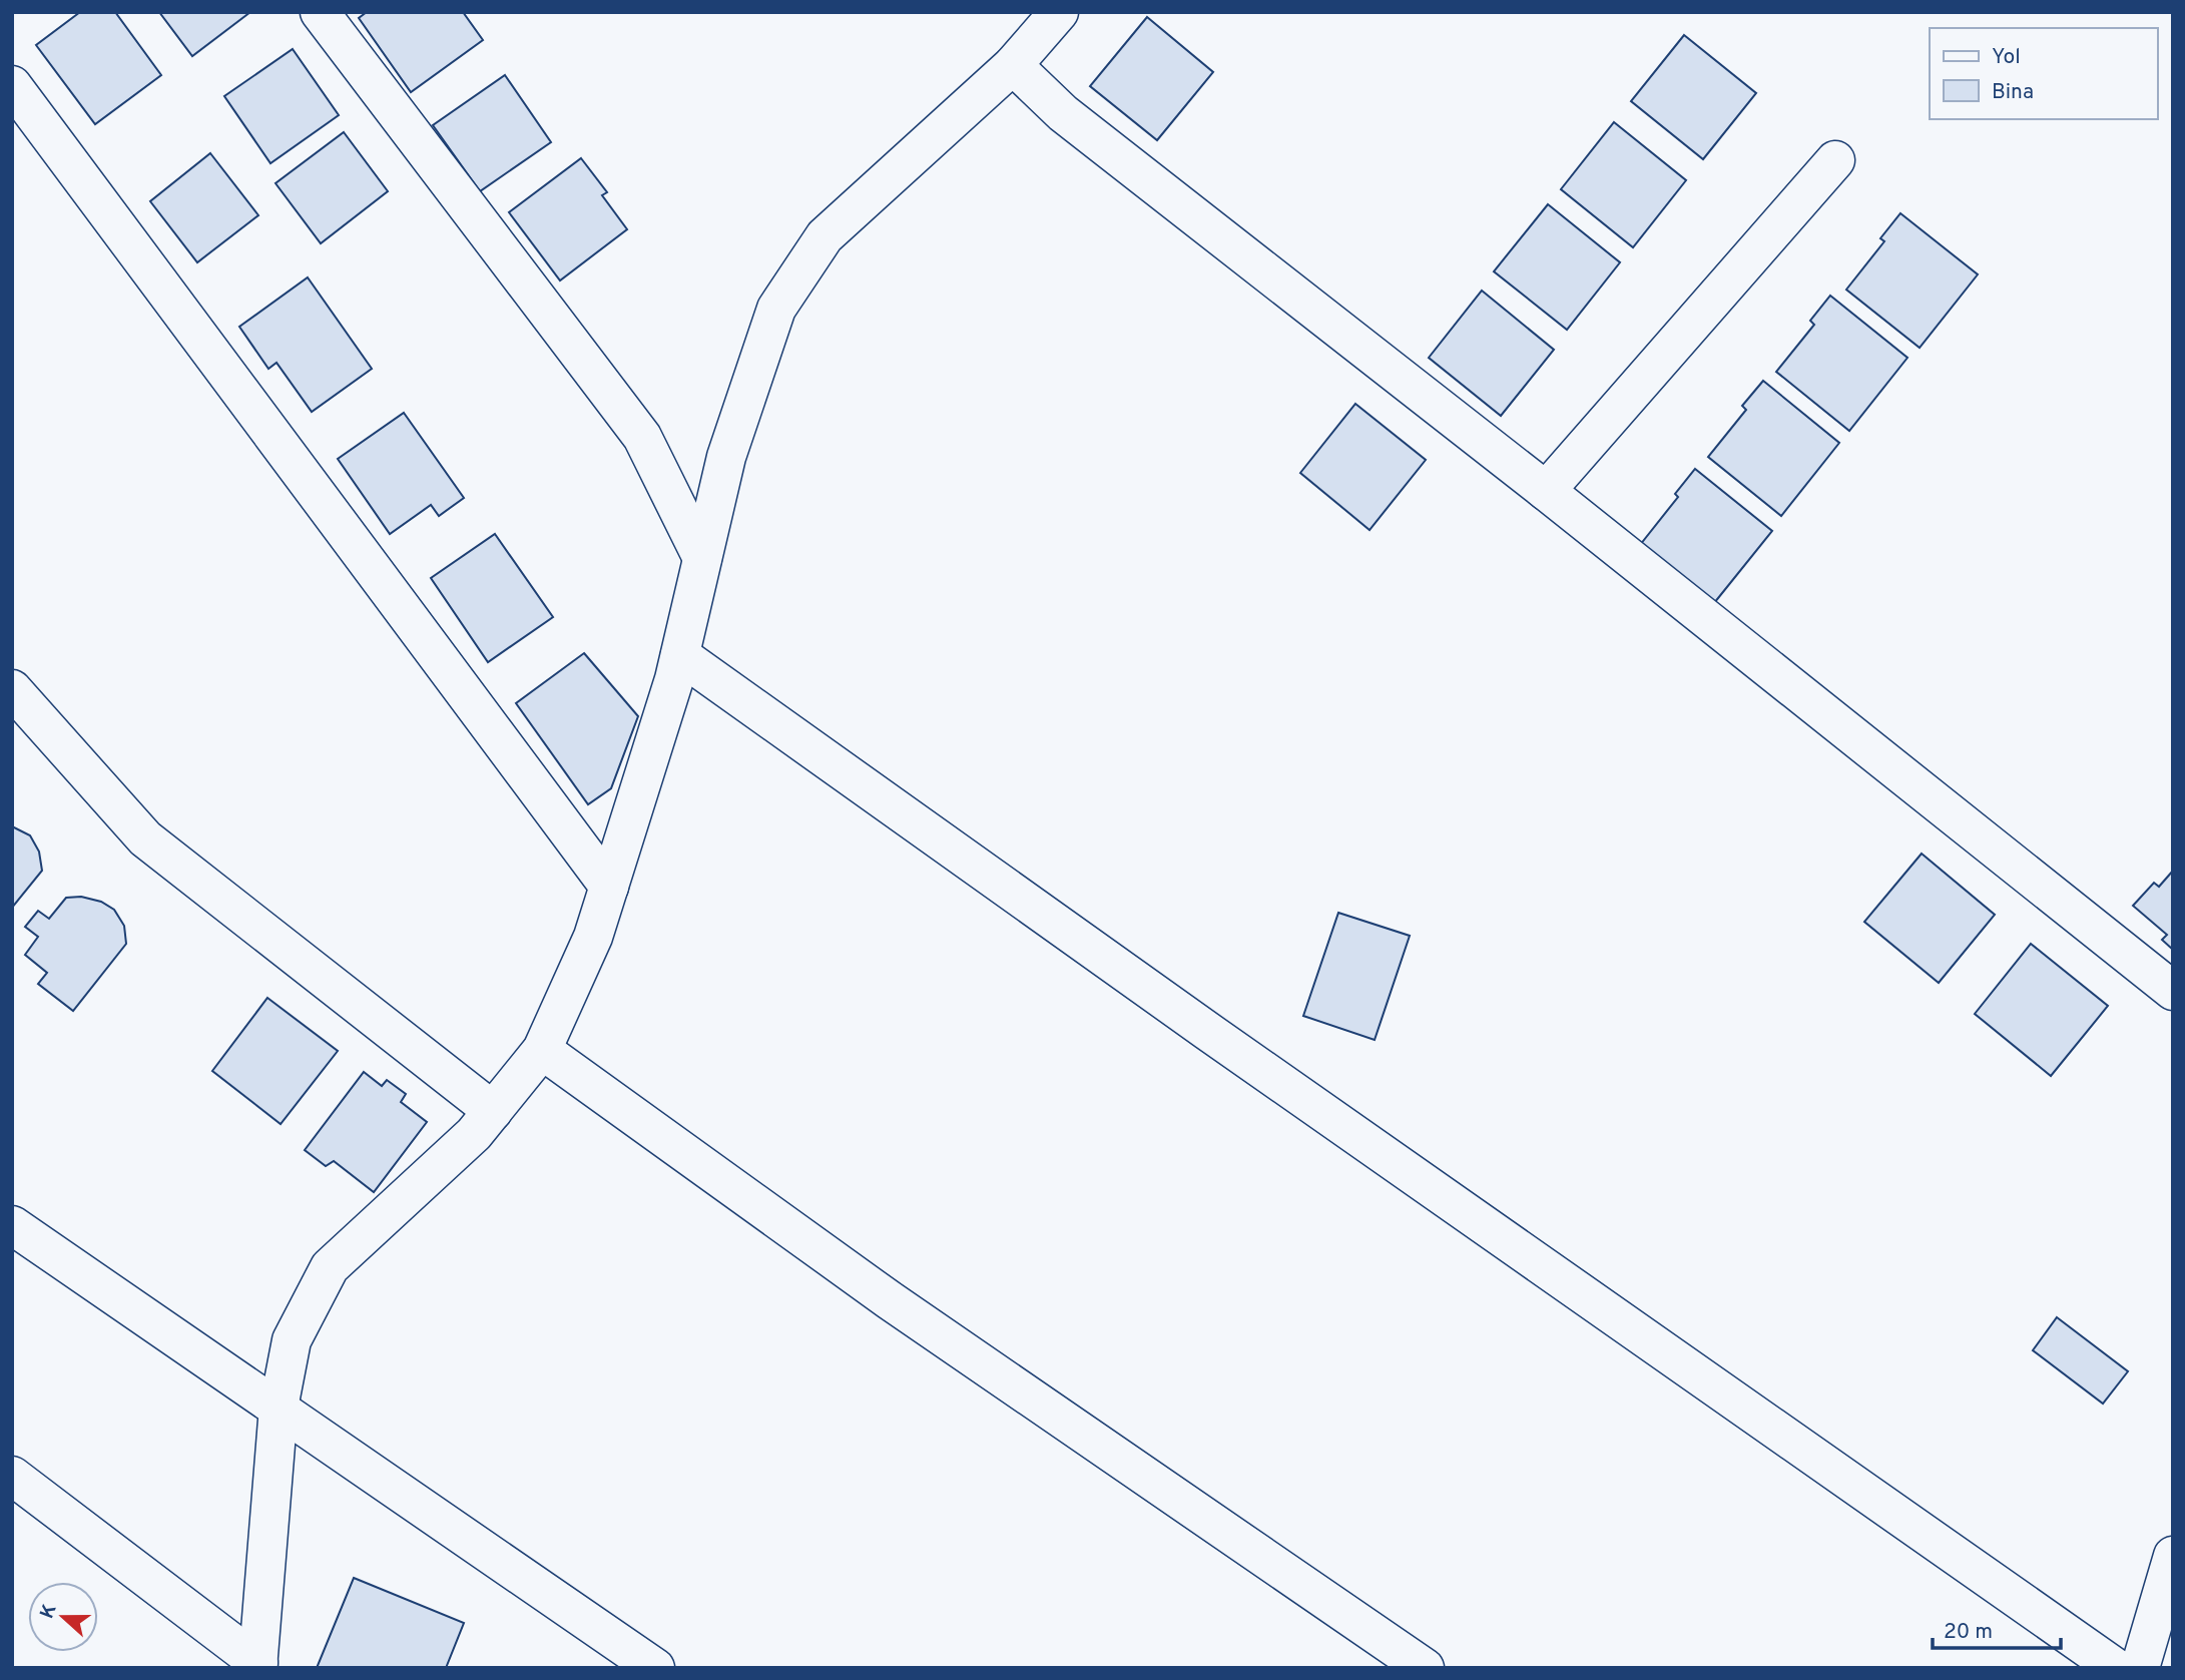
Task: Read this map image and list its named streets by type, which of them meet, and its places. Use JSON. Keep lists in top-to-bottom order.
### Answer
{
  "legend": ["Yol", "Bina"],
  "scale_bar": "20 m",
  "north": "left"
}
